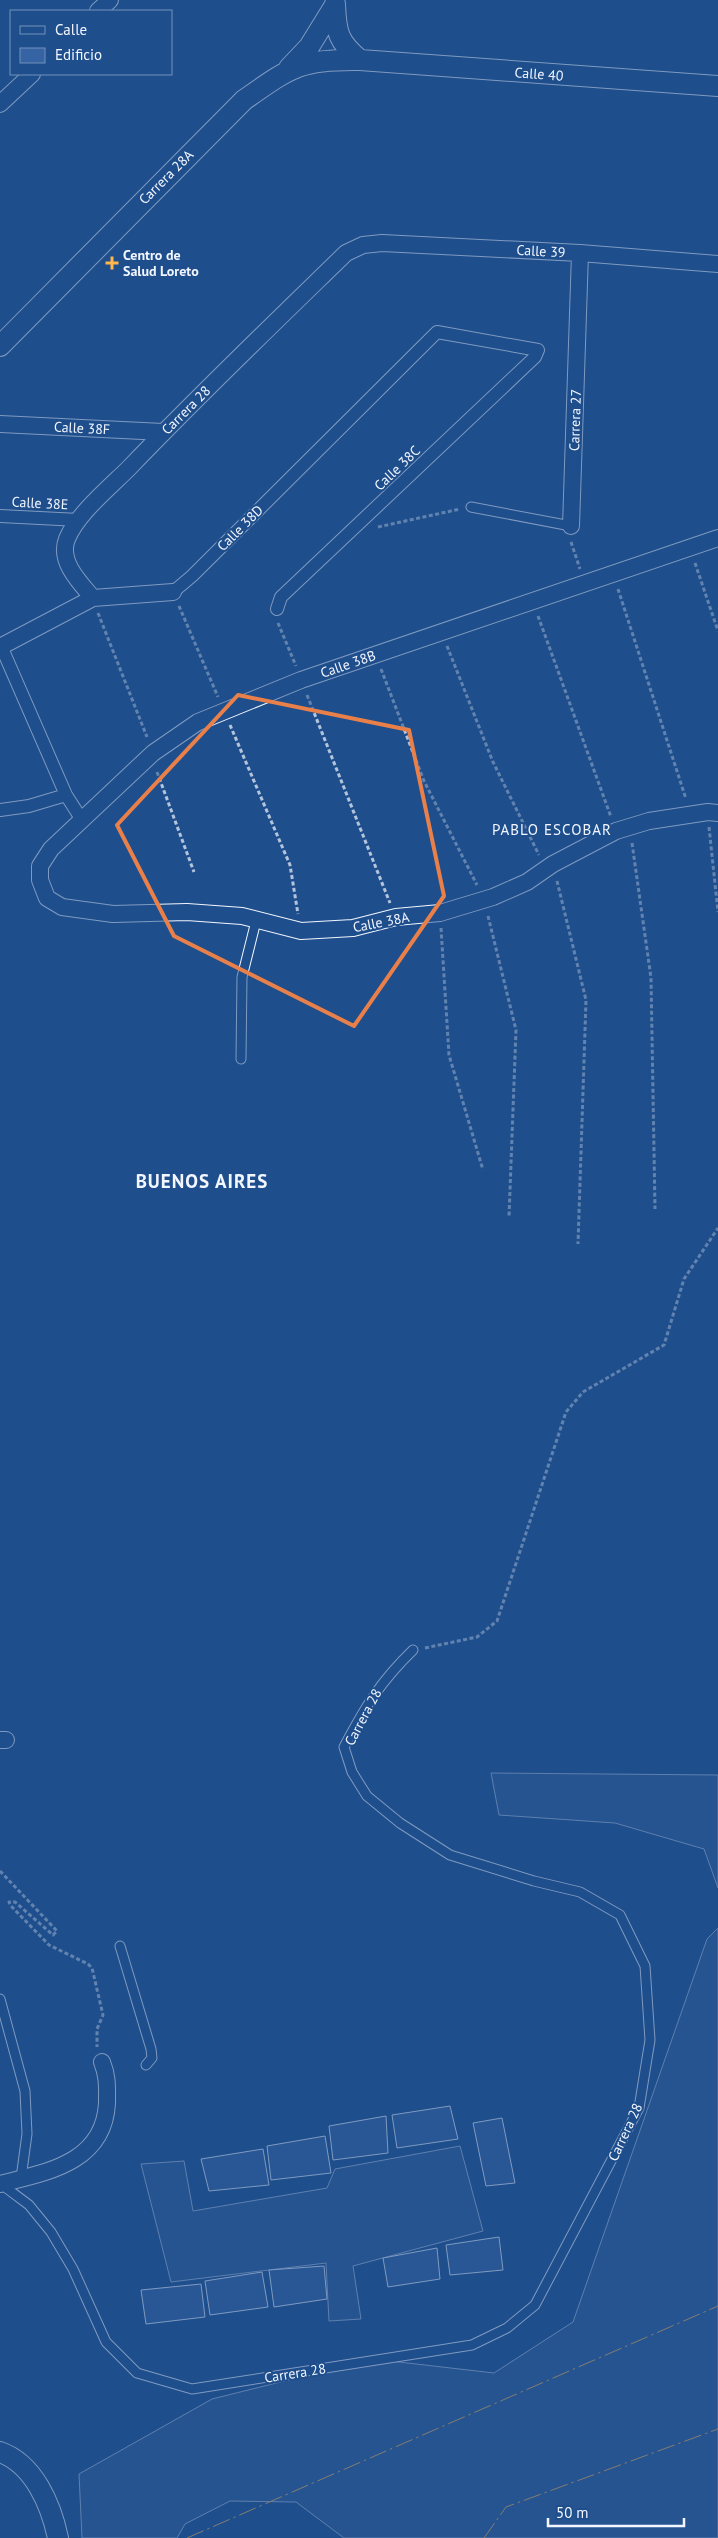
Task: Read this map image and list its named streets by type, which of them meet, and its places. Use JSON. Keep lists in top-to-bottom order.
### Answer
{
  "streets": {
    "street": [
      "Calle 40",
      "Carrera 28A",
      "Calle 39",
      "Carrera 28",
      "Carrera 27",
      "Calle 38F",
      "Calle 38C",
      "Calle 38E",
      "Calle 38D",
      "Calle 38B",
      "Calle 38A"
    ]
  },
  "crossings": [
    ["Calle 40", "Carrera 28A"],
    ["Calle 39", "Carrera 28"],
    ["Calle 39", "Carrera 27"],
    ["Carrera 28", "Calle 38F"],
    ["Carrera 28", "Calle 38E"],
    ["Calle 38C", "Calle 38D"],
    ["Calle 38B", "Calle 38A"]
  ],
  "districts": ["PABLO ESCOBAR", "BUENOS AIRES"],
  "places": {
    "health": ["Centro de Salud Loreto"]
  },
  "legend": ["Calle", "Edificio"],
  "scale_bar": "50 m"
}
